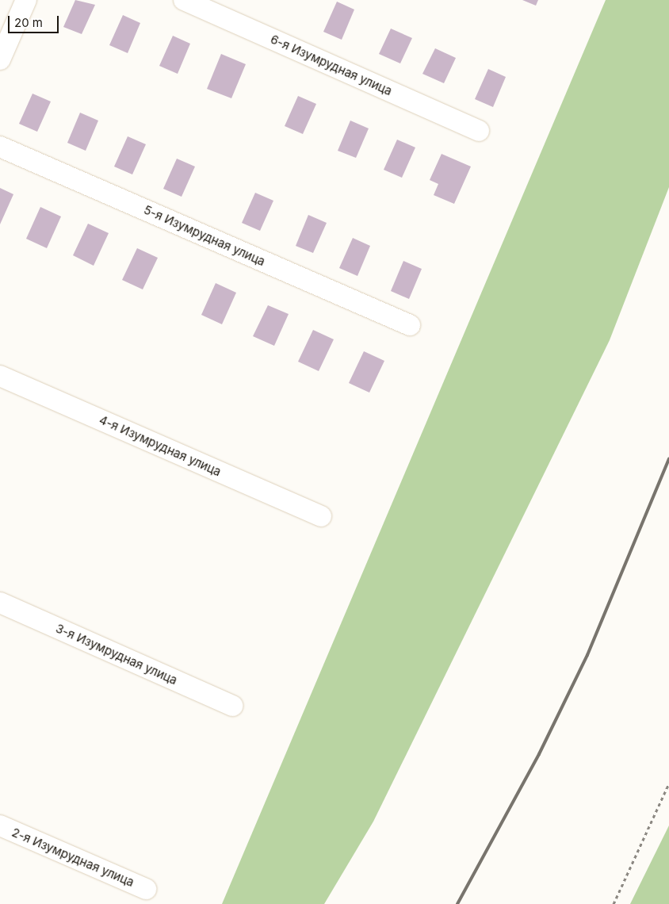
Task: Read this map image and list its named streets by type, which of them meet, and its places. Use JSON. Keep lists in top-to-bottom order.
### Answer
{
  "streets": {
    "street": [
      "6-я Изумрудная улица",
      "5-я Изумрудная улица",
      "4-я Изумрудная улица",
      "3-я Изумрудная улица",
      "2-я Изумрудная улица"
    ]
  },
  "scale_bar": "20 m"
}
